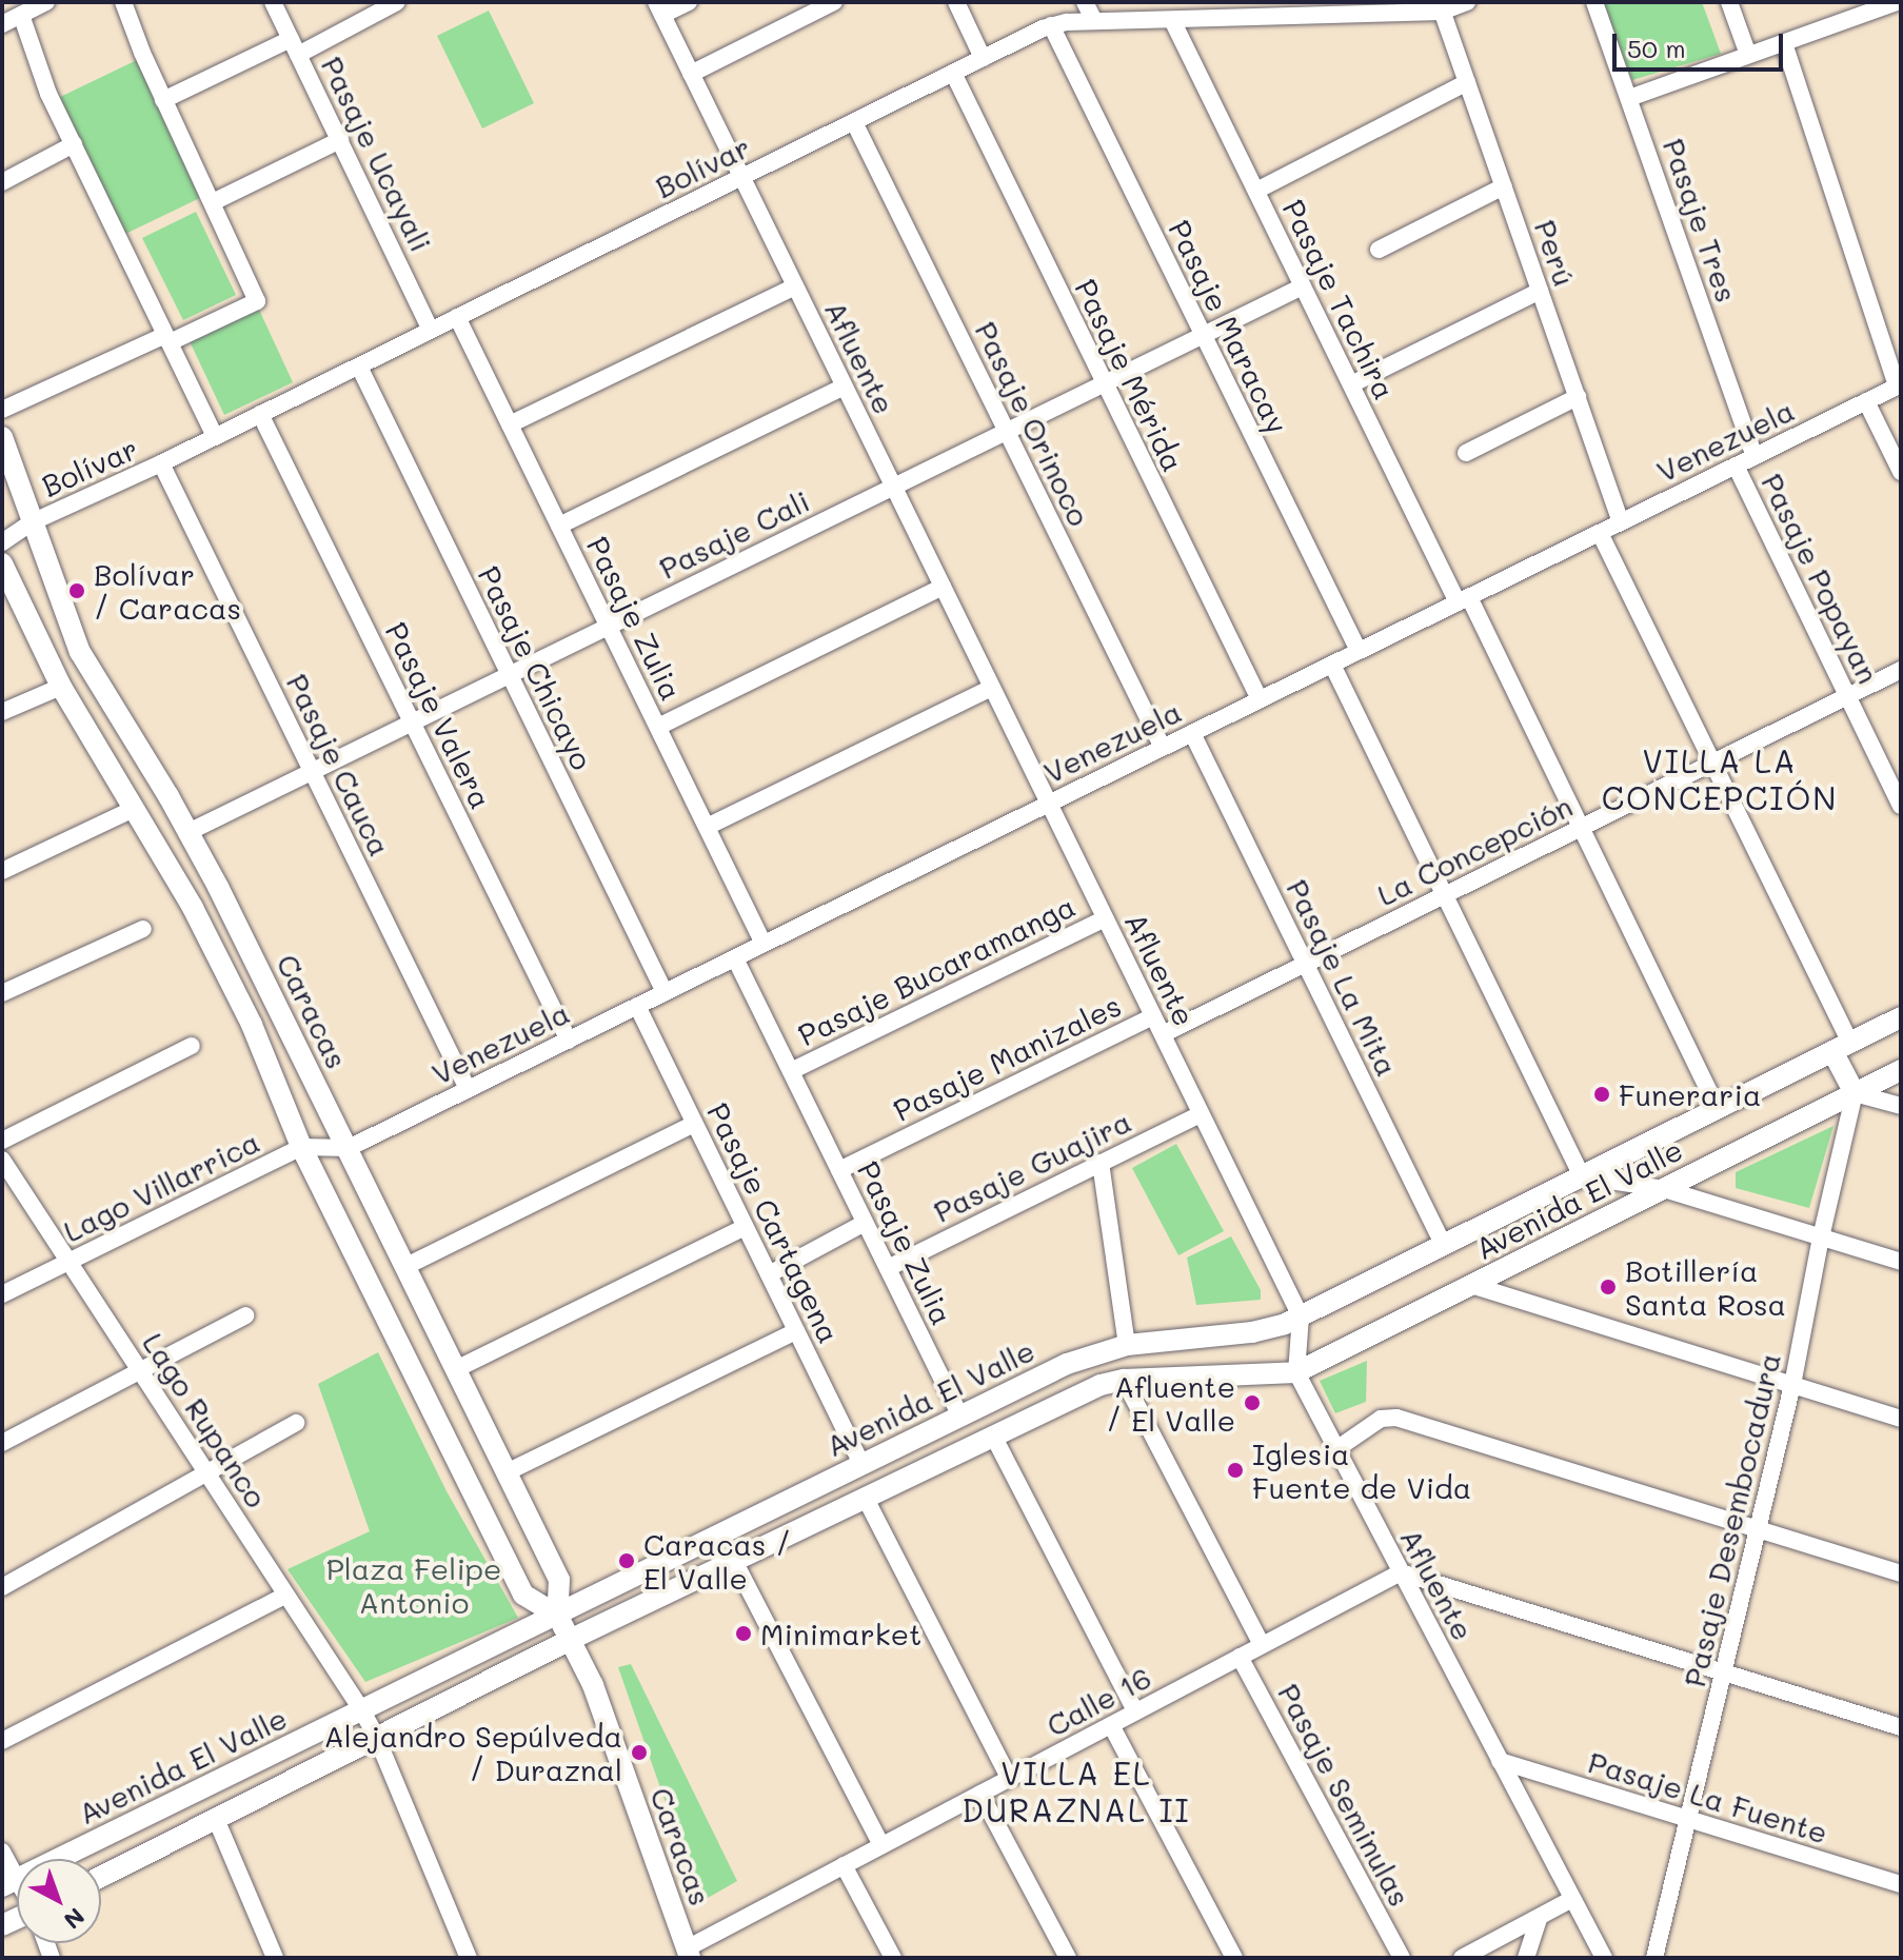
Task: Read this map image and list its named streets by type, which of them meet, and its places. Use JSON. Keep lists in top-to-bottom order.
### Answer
{
  "streets": {
    "street": [
      "Pasaje Ucayali",
      "Bolívar",
      "Pasaje Tres",
      "Perú",
      "Pasaje Tachira",
      "Pasaje Maracay",
      "Afluente",
      "Pasaje Mérida",
      "Pasaje Orinoco",
      "Venezuela",
      "Pasaje Cali",
      "Pasaje Popayan",
      "Pasaje Zulia",
      "Pasaje Chicayo",
      "Pasaje Valera",
      "Pasaje Cauca",
      "La Concepción",
      "Pasaje Bucaramanga",
      "Pasaje La Mita",
      "Caracas",
      "Pasaje Manizales",
      "Pasaje Guajira",
      "Lago Villarrica",
      "Avenida El Valle",
      "Pasaje Cartagena",
      "Lago Rupanco",
      "Pasaje Desembocadura",
      "Calle 16",
      "Pasaje Seminulas",
      "Pasaje La Fuente"
    ]
  },
  "crossings": [
    ["Pasaje Ucayali", "Bolívar"],
    ["Bolívar", "Perú"],
    ["Bolívar", "Pasaje Tachira"],
    ["Bolívar", "Pasaje Maracay"],
    ["Bolívar", "Afluente"],
    ["Bolívar", "Pasaje Mérida"],
    ["Bolívar", "Pasaje Orinoco"],
    ["Bolívar", "Pasaje Zulia"],
    ["Bolívar", "Pasaje Chicayo"],
    ["Bolívar", "Pasaje Valera"],
    ["Bolívar", "Pasaje Cauca"],
    ["Bolívar", "Caracas"],
    ["Pasaje Tres", "Venezuela"],
    ["Perú", "Venezuela"],
    ["Pasaje Tachira", "Venezuela"],
    ["Pasaje Tachira", "Pasaje Cali"],
    ["Pasaje Tachira", "La Concepción"],
    ["Pasaje Tachira", "Avenida El Valle"],
    ["Pasaje Maracay", "Venezuela"],
    ["Pasaje Maracay", "Pasaje Cali"],
    ["Afluente", "Venezuela"],
    ["Afluente", "Pasaje Cali"],
    ["Afluente", "La Concepción"],
    ["Afluente", "Pasaje Bucaramanga"],
    ["Afluente", "Pasaje Manizales"],
    ["Afluente", "Pasaje Guajira"],
    ["Afluente", "Avenida El Valle"],
    ["Afluente", "Calle 16"],
    ["Afluente", "Pasaje La Fuente"],
    ["Pasaje Mérida", "Venezuela"],
    ["Pasaje Mérida", "Pasaje Cali"],
    ["Pasaje Orinoco", "Venezuela"],
    ["Pasaje Orinoco", "Pasaje Cali"],
    ["Venezuela", "Pasaje Popayan"],
    ["Venezuela", "Pasaje Zulia"],
    ["Venezuela", "Pasaje Chicayo"],
    ["Venezuela", "Pasaje Valera"],
    ["Venezuela", "Pasaje Cauca"],
    ["Venezuela", "Pasaje La Mita"],
    ["Venezuela", "Caracas"],
    ["Venezuela", "Lago Villarrica"],
    ["Venezuela", "Pasaje Cartagena"],
    ["Pasaje Cali", "Pasaje Zulia"],
    ["Pasaje Cali", "Pasaje Chicayo"],
    ["Pasaje Cali", "Pasaje Valera"],
    ["Pasaje Cali", "Pasaje Cauca"],
    ["Pasaje Cali", "Caracas"],
    ["Pasaje Popayan", "La Concepción"],
    ["Pasaje Zulia", "Pasaje Bucaramanga"],
    ["Pasaje Zulia", "Pasaje Manizales"],
    ["Pasaje Zulia", "Pasaje Guajira"],
    ["Pasaje Zulia", "Avenida El Valle"],
    ["La Concepción", "Pasaje La Mita"],
    ["Pasaje La Mita", "Avenida El Valle"],
    ["Caracas", "Lago Villarrica"],
    ["Caracas", "Avenida El Valle"],
    ["Caracas", "Calle 16"],
    ["Lago Villarrica", "Lago Rupanco"],
    ["Avenida El Valle", "Pasaje Cartagena"],
    ["Avenida El Valle", "Lago Rupanco"],
    ["Avenida El Valle", "Pasaje Desembocadura"],
    ["Pasaje Desembocadura", "Pasaje La Fuente"],
    ["Calle 16", "Pasaje Seminulas"]
  ],
  "districts": ["VILLA LA CONCEPCIÓN", "VILLA EL DURAZNAL II"],
  "parks": ["Plaza Felipe Antonio"],
  "places": [
    "Bolívar / Caracas",
    "Funeraria",
    "Botillería Santa Rosa",
    "Afluente / El Valle",
    "Iglesia Fuente de Vida",
    "Caracas / El Valle",
    "Minimarket",
    "Alejandro Sepúlveda / Duraznal"
  ],
  "scale_bar": "50 m",
  "north": "bottom right"
}
